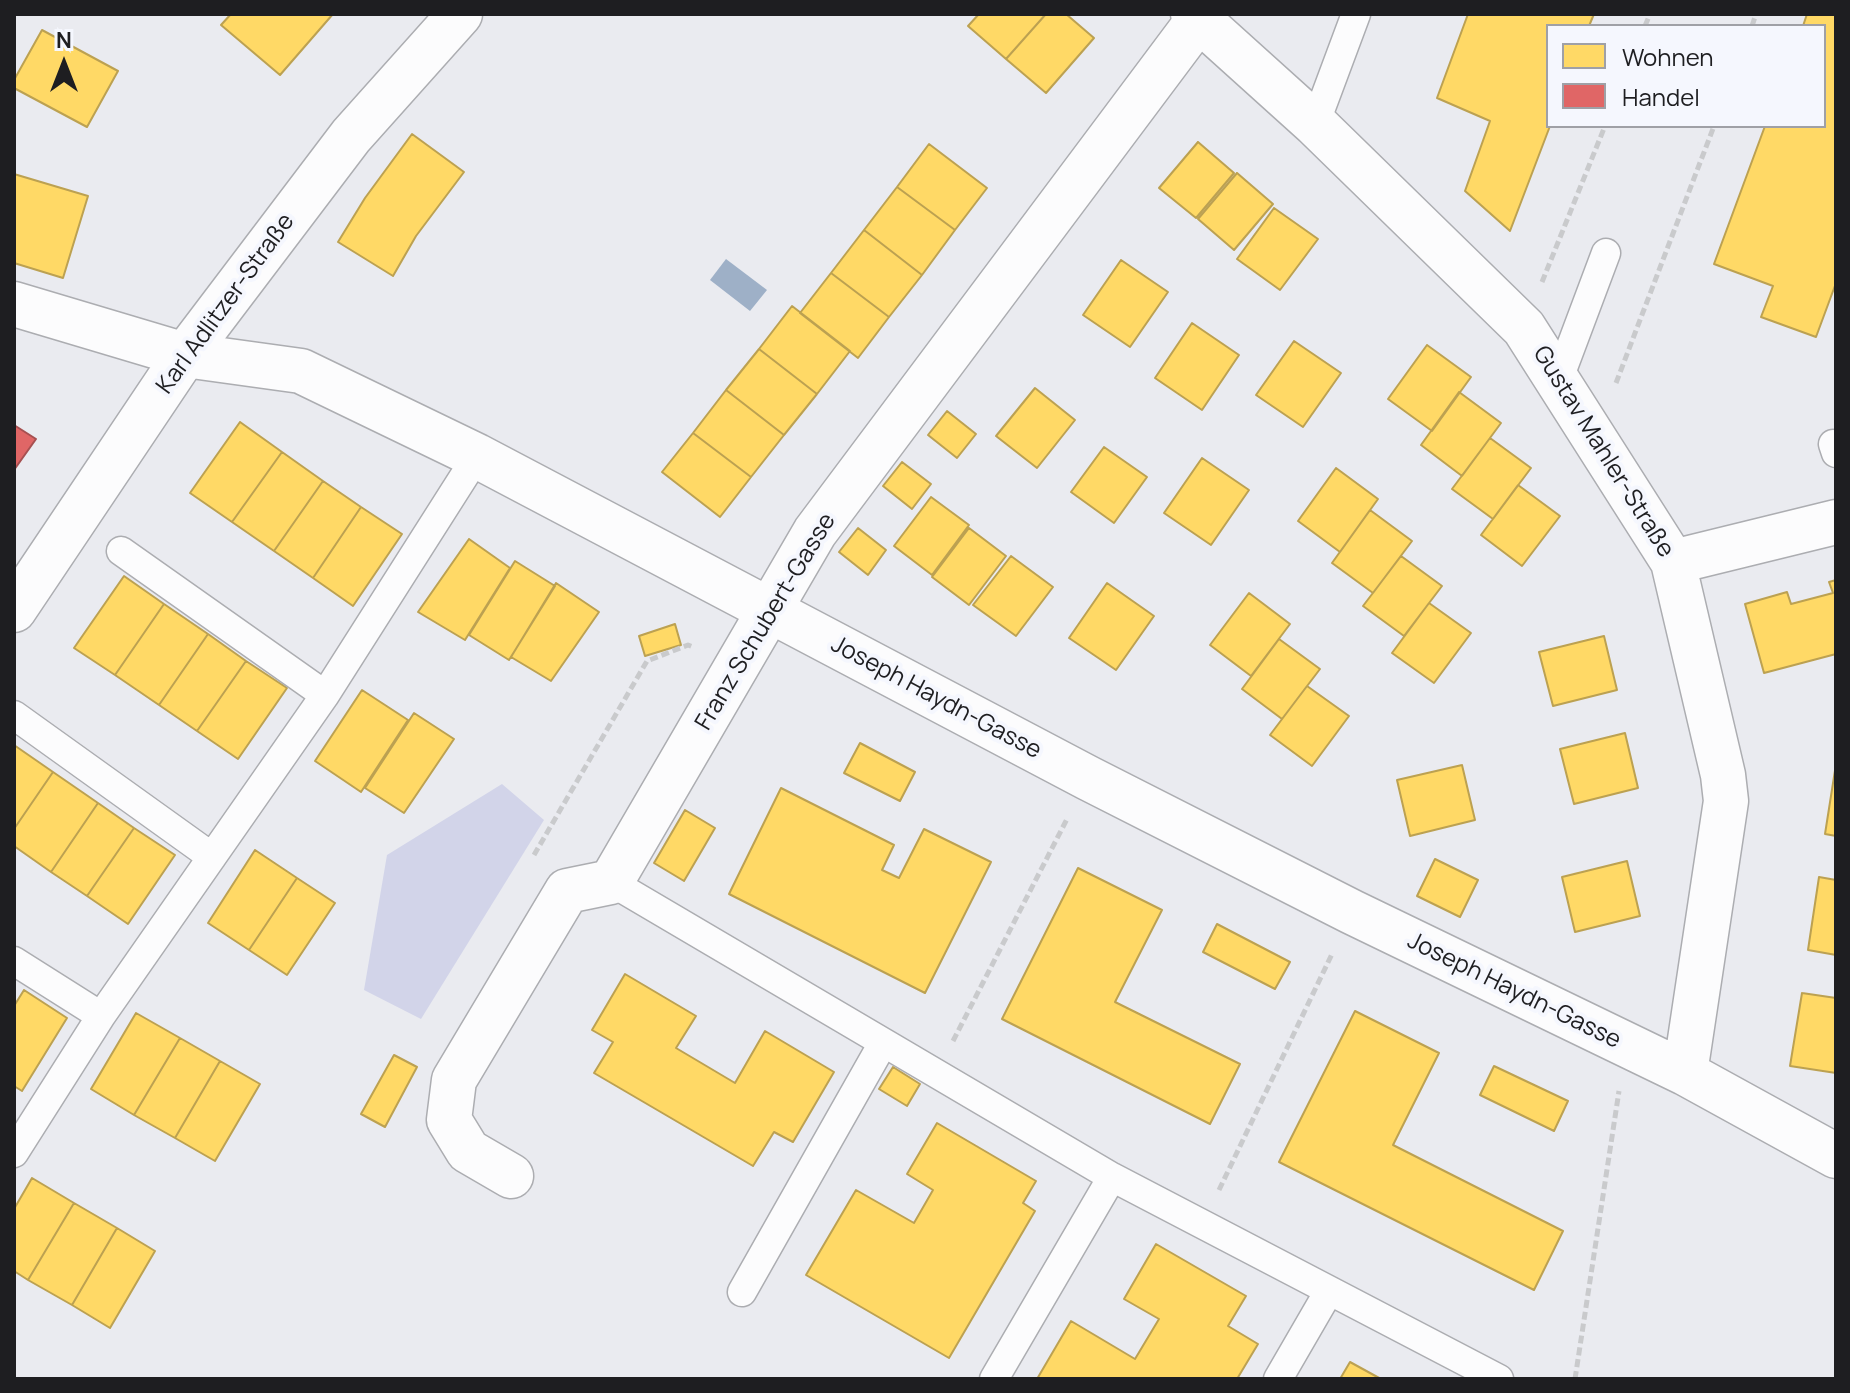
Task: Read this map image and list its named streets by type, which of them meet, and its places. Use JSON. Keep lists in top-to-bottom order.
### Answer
{
  "streets": {
    "street": [
      "Karl Adlitzer-Straße",
      "Gustav Mahler-Straße",
      "Franz Schubert-Gasse",
      "Joseph Haydn-Gasse"
    ]
  },
  "crossings": [
    ["Karl Adlitzer-Straße", "Joseph Haydn-Gasse"],
    ["Gustav Mahler-Straße", "Franz Schubert-Gasse"],
    ["Gustav Mahler-Straße", "Joseph Haydn-Gasse"],
    ["Franz Schubert-Gasse", "Joseph Haydn-Gasse"]
  ],
  "legend": ["Wohnen", "Handel"],
  "north": "top"
}
